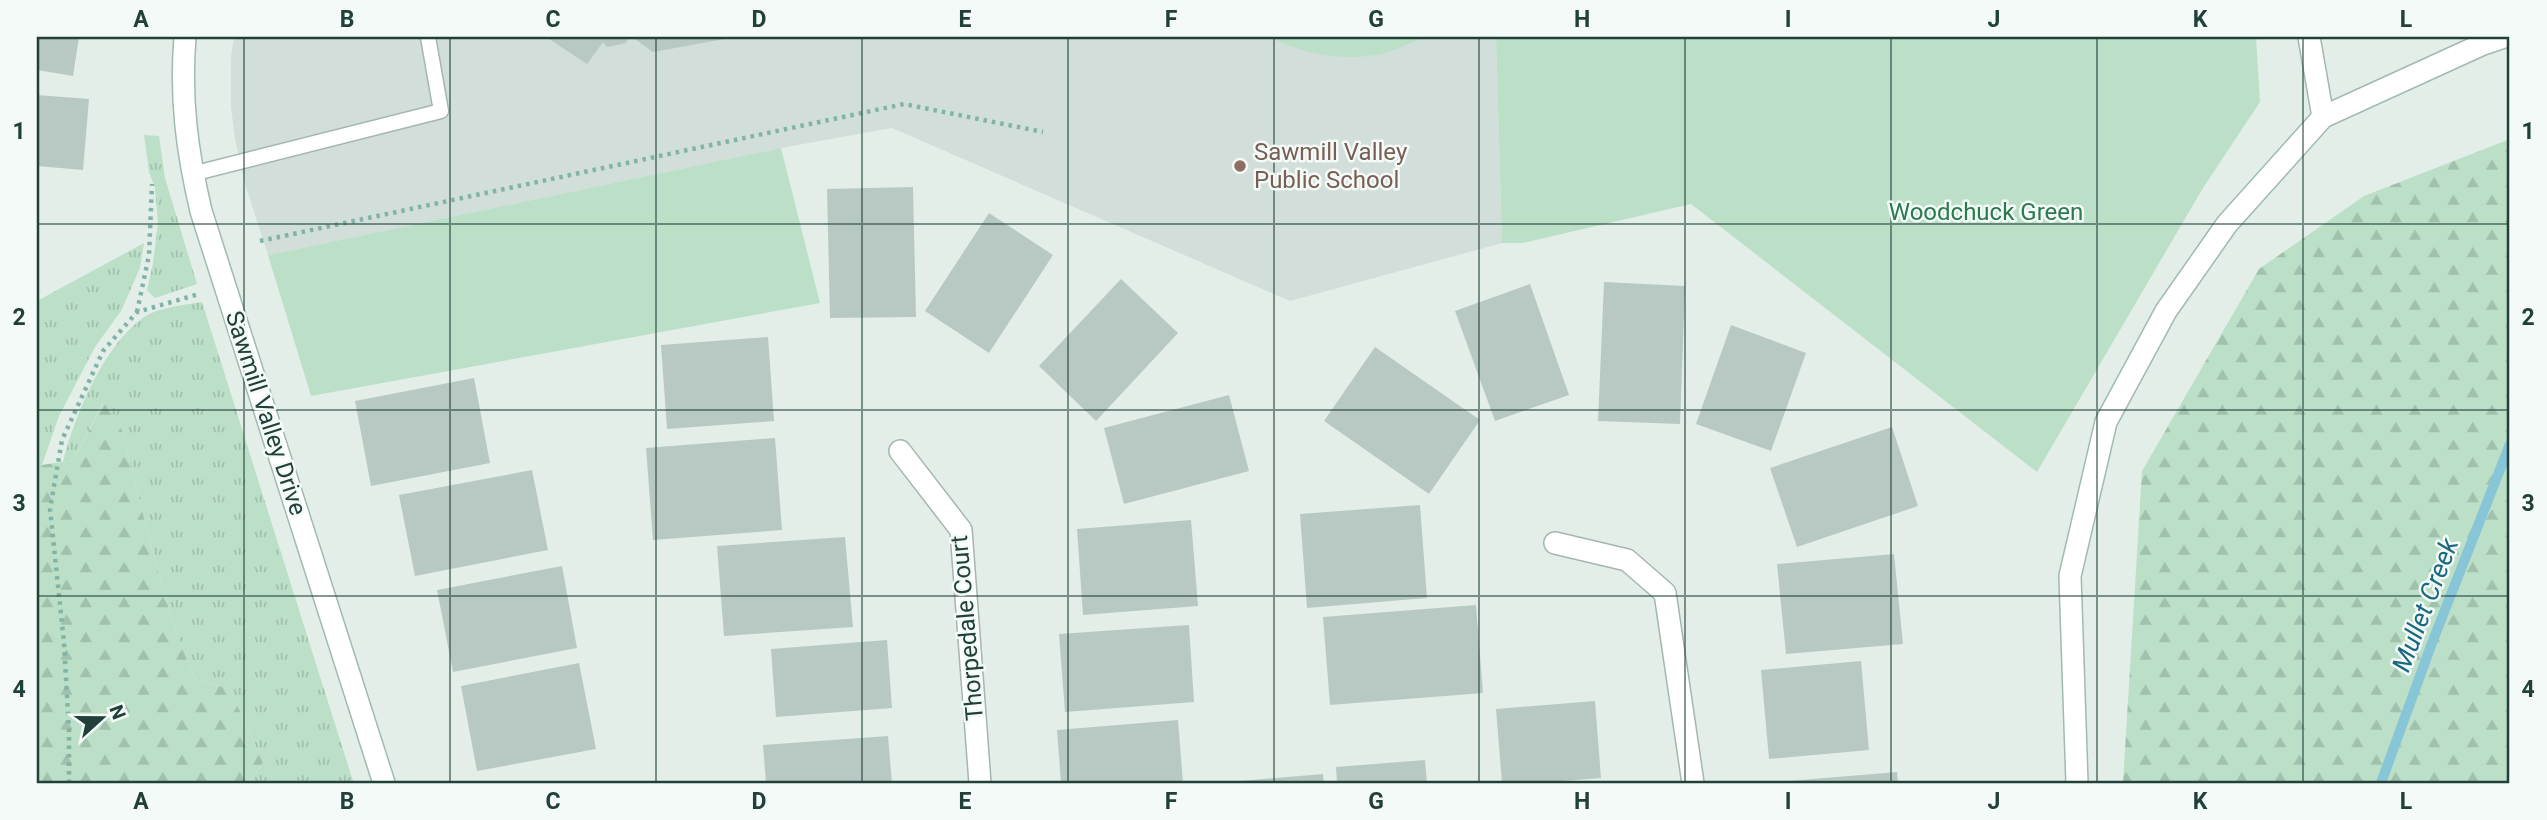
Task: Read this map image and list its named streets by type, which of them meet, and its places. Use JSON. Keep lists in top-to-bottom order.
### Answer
{
  "streets": {
    "street": ["Sawmill Valley Drive", "Thorpedale Court"]
  },
  "water": ["Mullet Creek"],
  "parks": ["Woodchuck Green"],
  "places": ["Sawmill Valley Public School"],
  "north": "right",
  "grid": {
    "columns": [
      "A",
      "B",
      "C",
      "D",
      "E",
      "F",
      "G",
      "H",
      "I",
      "J",
      "K",
      "L"
    ],
    "rows": [
      "1",
      "2",
      "3",
      "4"
    ]
  }
}
